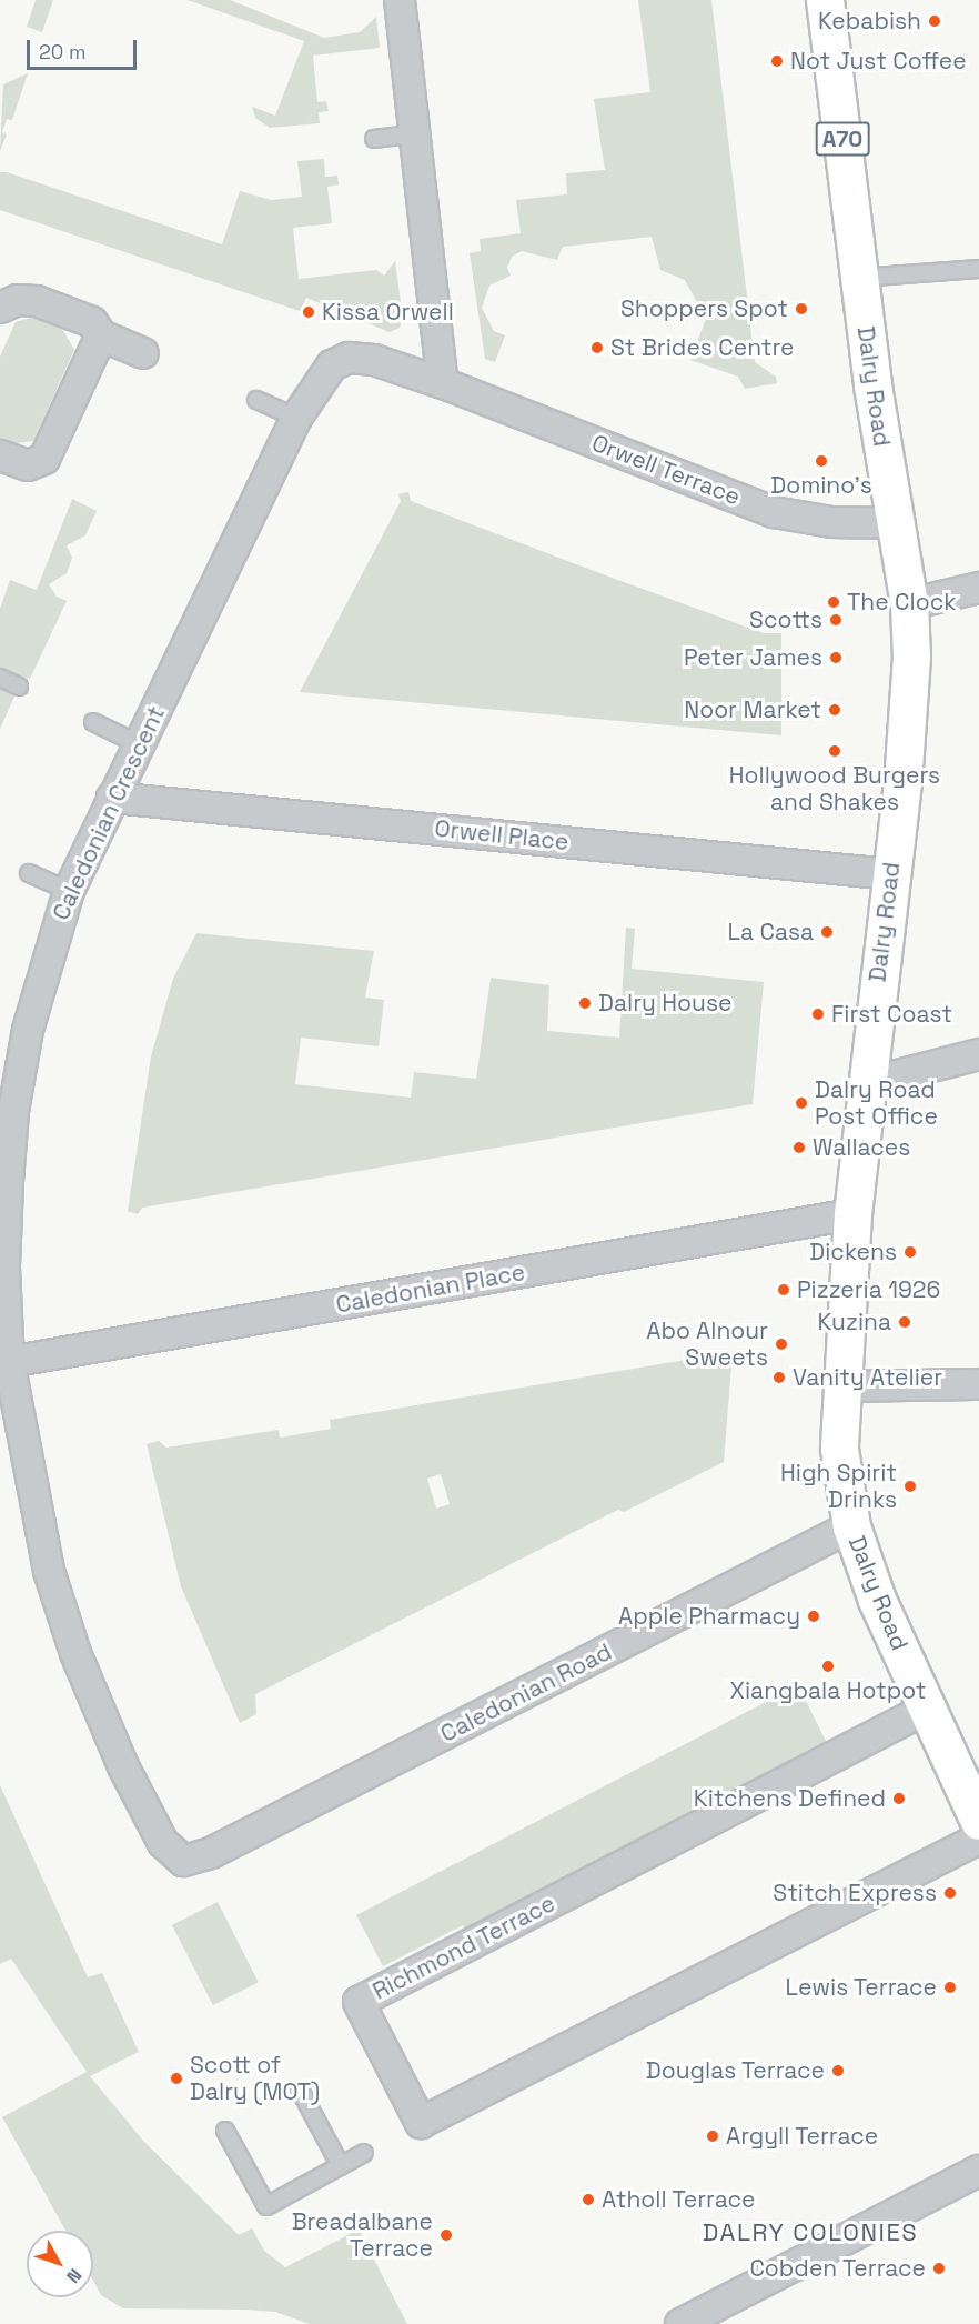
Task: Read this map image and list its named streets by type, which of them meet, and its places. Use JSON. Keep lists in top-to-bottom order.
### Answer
{
  "streets": {
    "main road": ["A70", "Dalry Road"],
    "street": [
      "Orwell Terrace",
      "Caledonian Crescent",
      "Orwell Place",
      "Caledonian Place",
      "Caledonian Road",
      "Richmond Terrace"
    ]
  },
  "crossings": [
    ["Dalry Road", "Orwell Terrace"],
    ["Dalry Road", "Orwell Place"],
    ["Dalry Road", "Caledonian Place"],
    ["Dalry Road", "Caledonian Road"],
    ["Dalry Road", "Richmond Terrace"],
    ["Orwell Terrace", "Caledonian Crescent"],
    ["Caledonian Crescent", "Orwell Place"],
    ["Caledonian Crescent", "Caledonian Place"],
    ["Caledonian Crescent", "Caledonian Road"]
  ],
  "districts": ["DALRY COLONIES"],
  "places": [
    "Kebabish",
    "Not Just Coffee",
    "Shoppers Spot",
    "Kissa Orwell",
    "St Brides Centre",
    "Domino's",
    "The Clock",
    "Scotts",
    "Peter James",
    "Noor Market",
    "Hollywood Burgers and Shakes",
    "La Casa",
    "Dalry House",
    "First Coast",
    "Dalry Road Post Office",
    "Wallaces",
    "Dickens",
    "Pizzeria 1926",
    "Kuzina",
    "Abo Alnour Sweets",
    "Vanity Atelier",
    "High Spirit Drinks",
    "Apple Pharmacy",
    "Xiangbala Hotpot",
    "Kitchens Defined",
    "Stitch Express",
    "Lewis Terrace",
    "Douglas Terrace",
    "Scott of Dalry (MOT)",
    "Argyll Terrace",
    "Atholl Terrace",
    "Breadalbane Terrace",
    "Cobden Terrace"
  ],
  "scale_bar": "20 m",
  "north": "bottom right"
}
